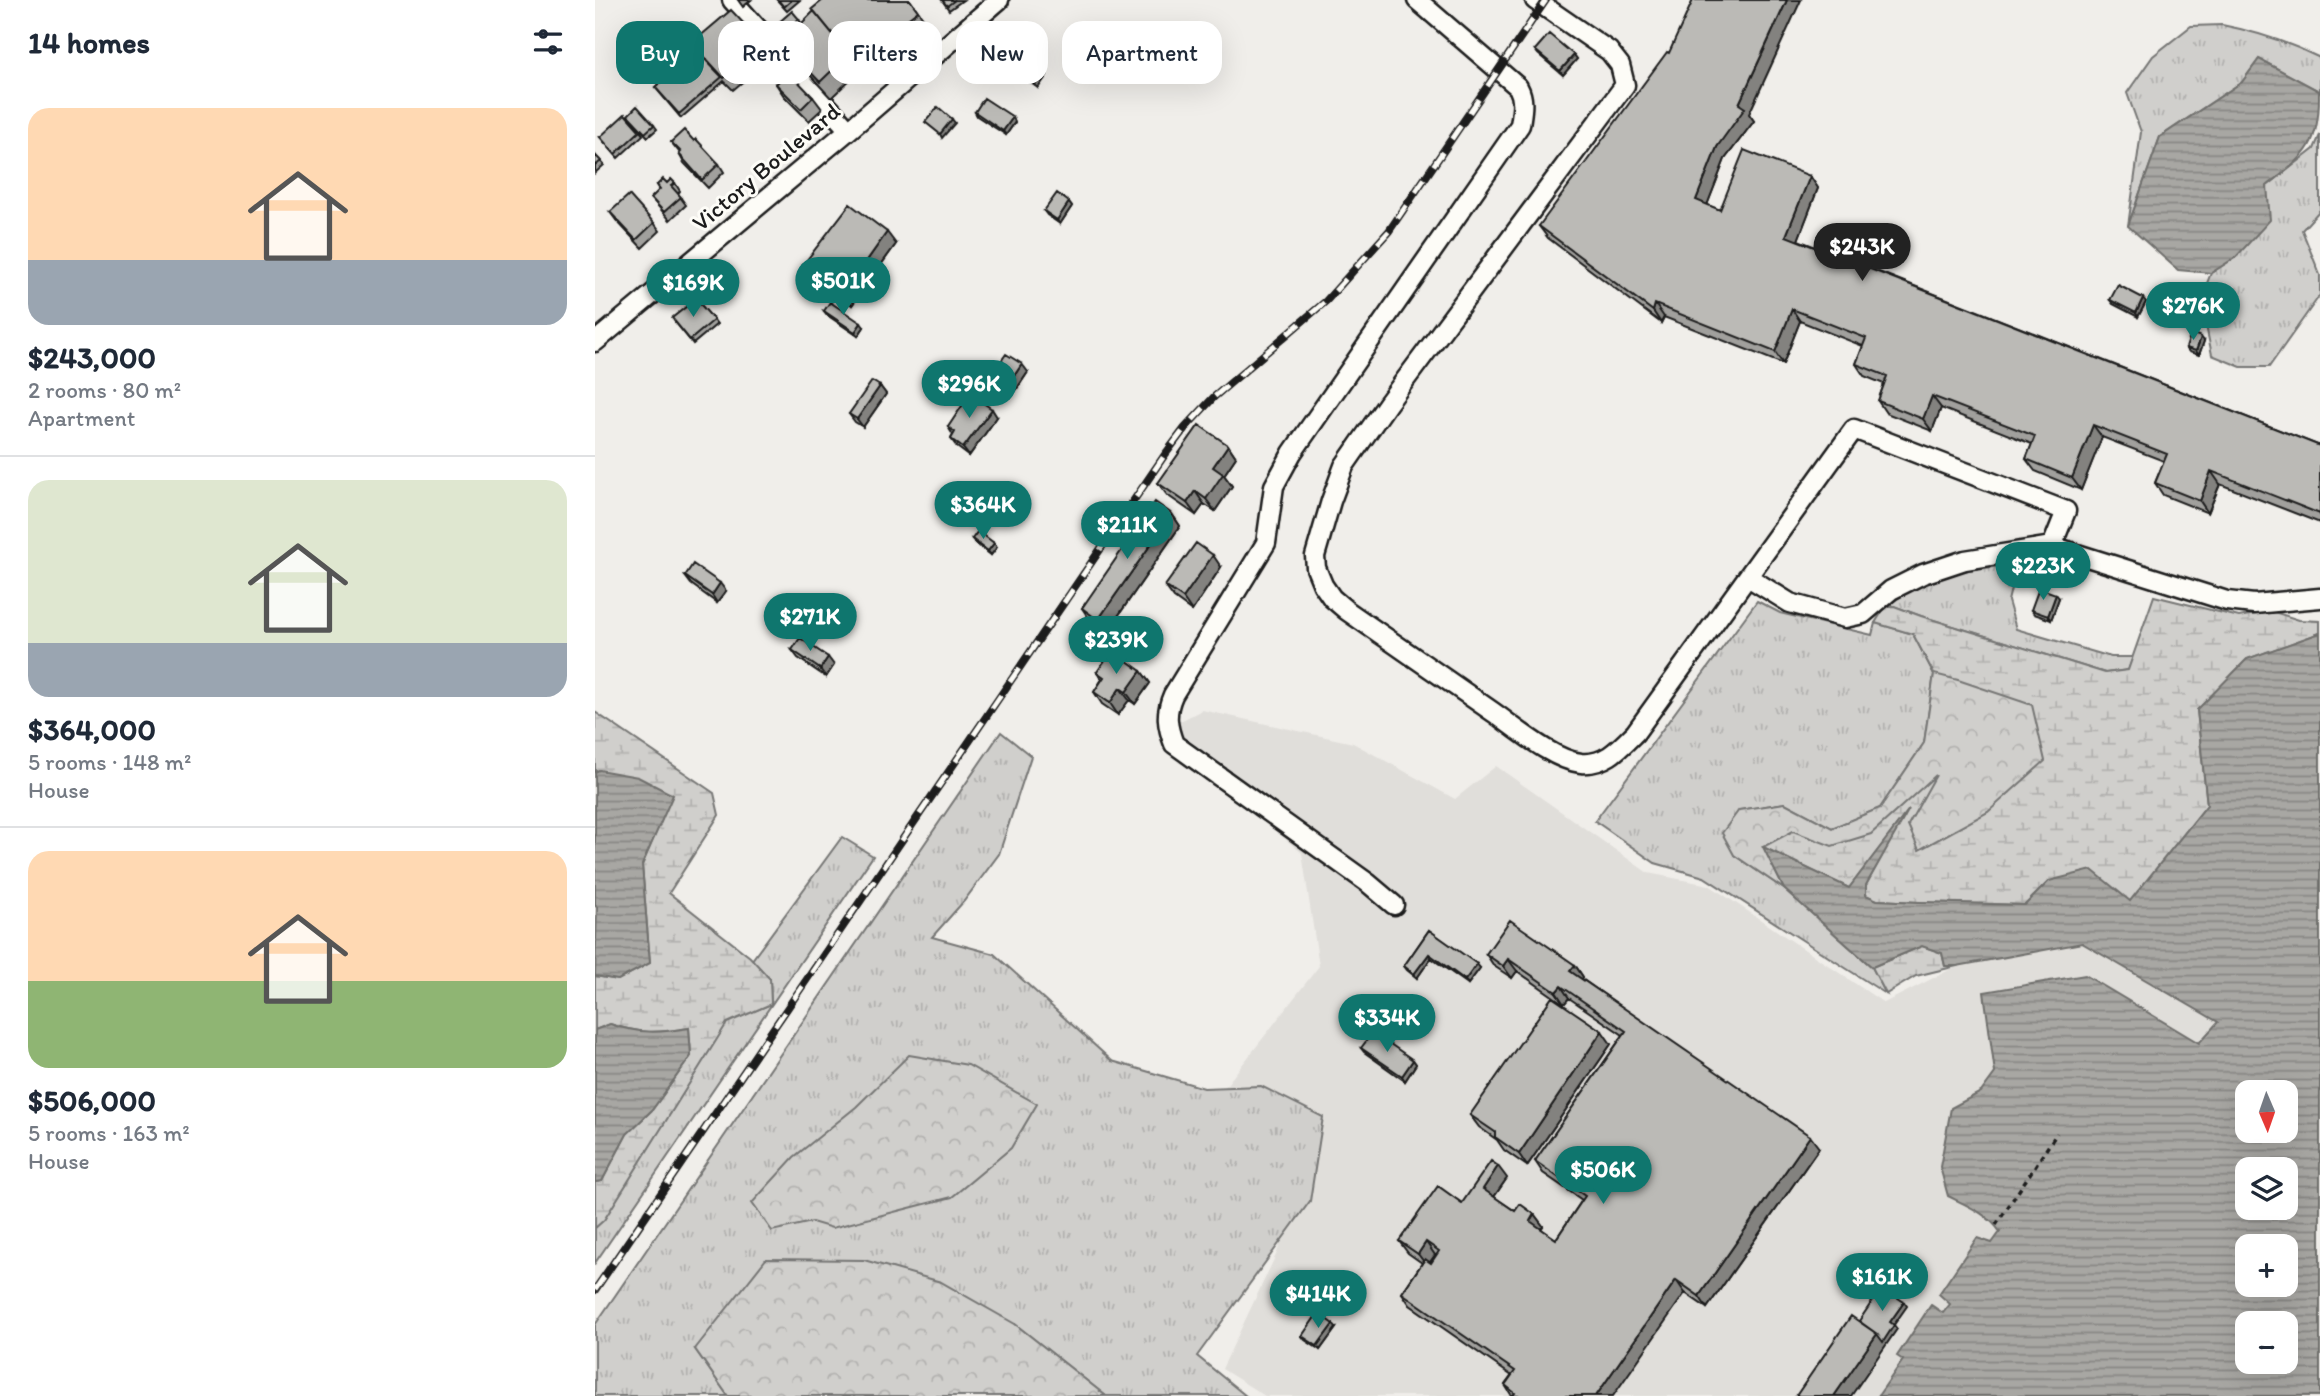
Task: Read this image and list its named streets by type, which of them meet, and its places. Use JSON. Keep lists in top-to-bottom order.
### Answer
{
  "streets": {
    "street": ["Victory Boulevard"]
  },
  "north": "bottom",
  "page": {
    "heading": "14 homes",
    "chip": [
      "Buy",
      "Rent",
      "Filters",
      "New",
      "Apartment"
    ],
    "list": [
      {
        "name": "$243,000",
        "note": "2 rooms · 80 m² · Apartment"
      },
      {
        "name": "$364,000",
        "note": "5 rooms · 148 m² · House"
      },
      {
        "name": "$506,000",
        "note": "5 rooms · 163 m² · House"
      }
    ],
    "price": [
      "$243K",
      "$501K",
      "$169K",
      "$276K",
      "$296K",
      "$364K",
      "$211K",
      "$223K",
      "$271K",
      "$239K",
      "$334K",
      "$506K",
      "$161K",
      "$414K"
    ],
    "map_buttons": ["+", "−"]
  }
}
